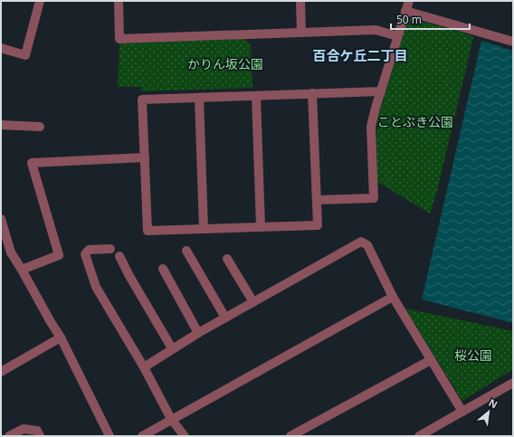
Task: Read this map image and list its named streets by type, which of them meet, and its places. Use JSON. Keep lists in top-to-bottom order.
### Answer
{
  "districts": ["百合ケ丘二丁目"],
  "parks": ["かりん坂公園", "ことぶき公園", "桜公園"],
  "scale_bar": "50 m",
  "north": "top right"
}
